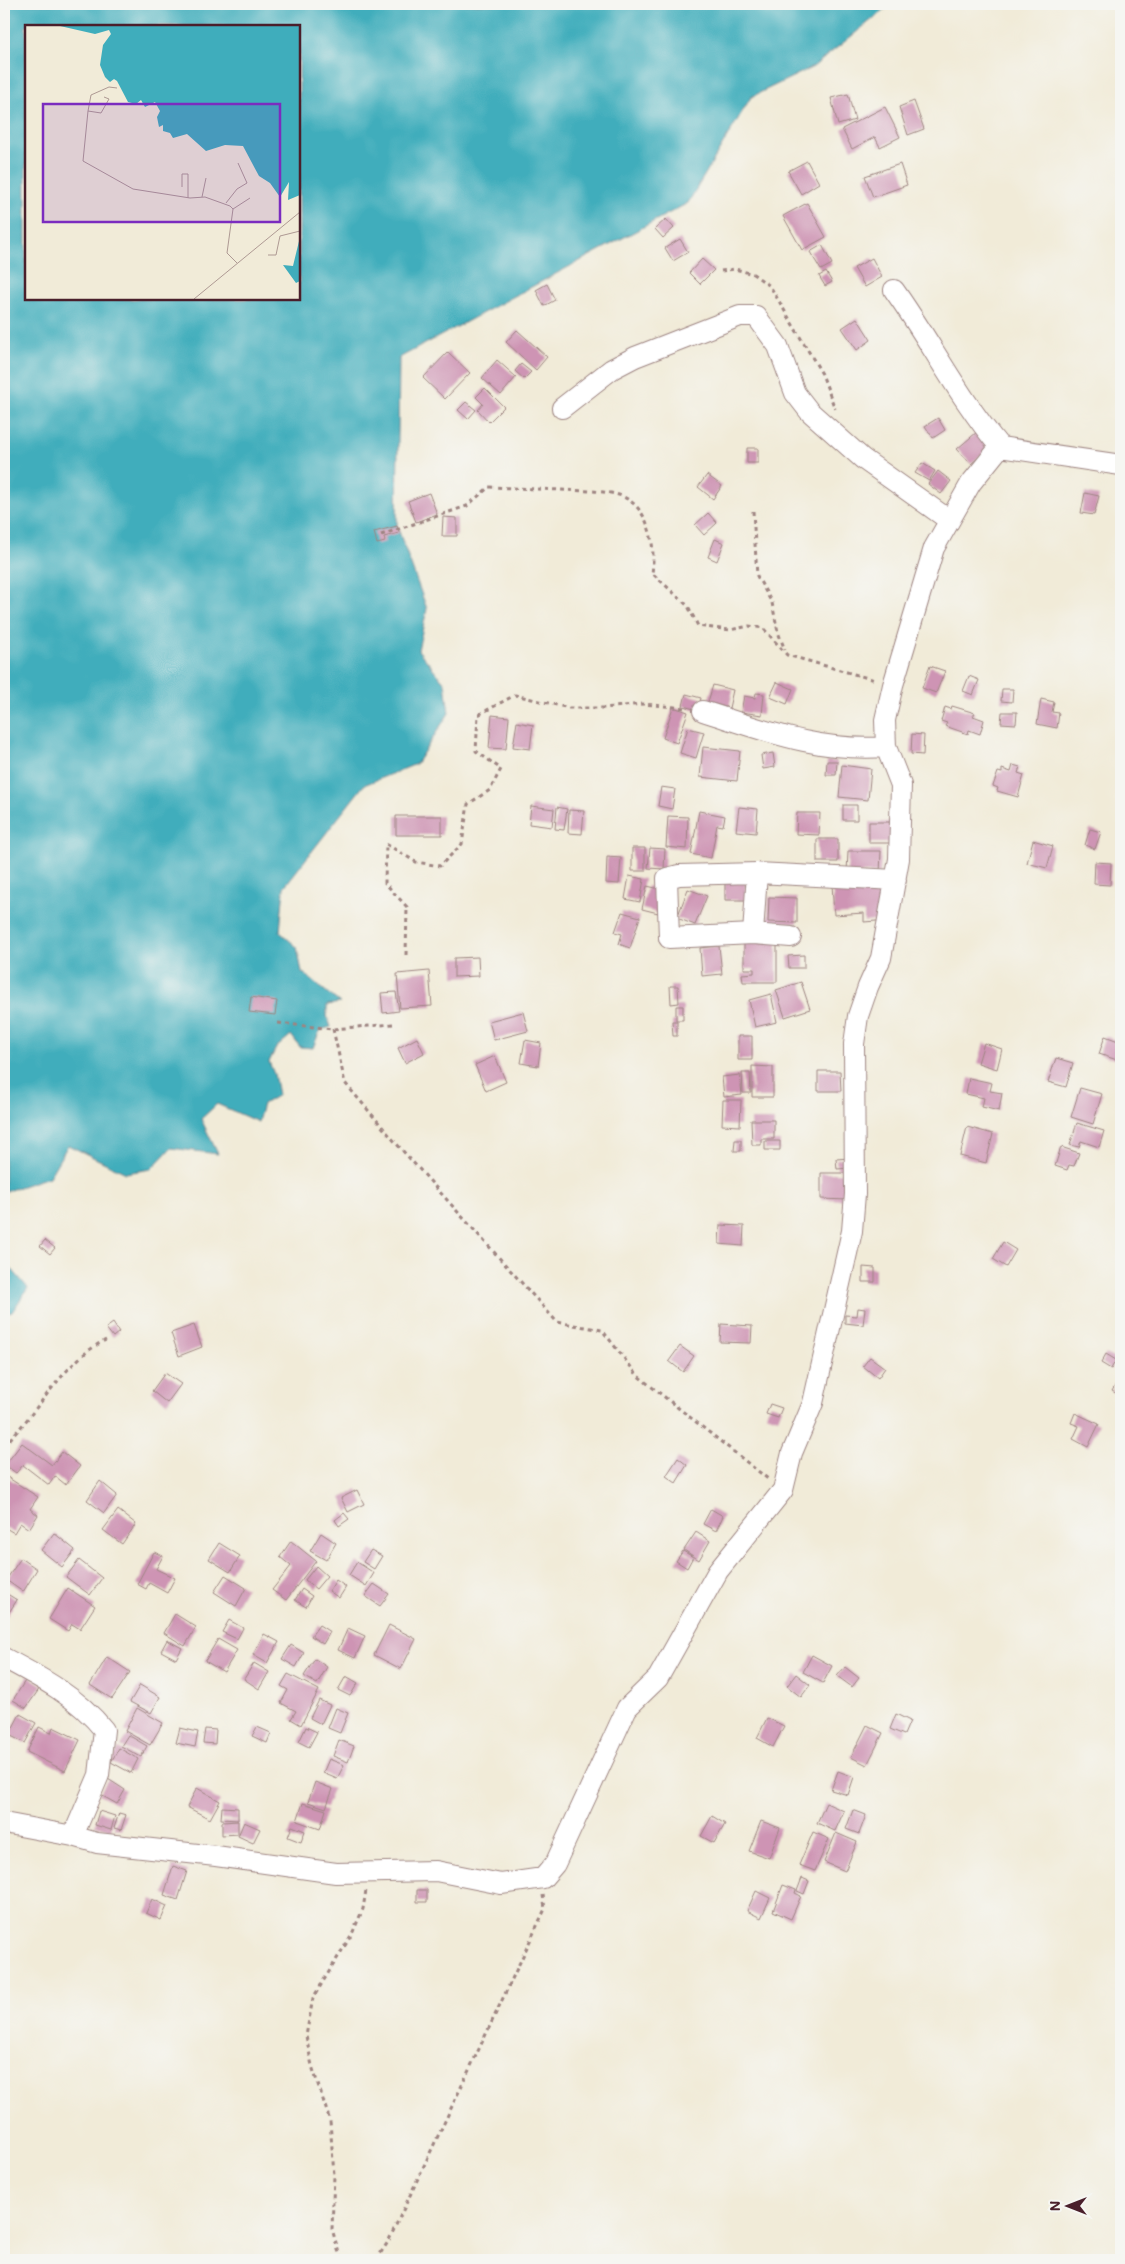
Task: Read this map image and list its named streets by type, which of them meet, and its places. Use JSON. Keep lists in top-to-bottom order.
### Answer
{
  "north": "left"
}
